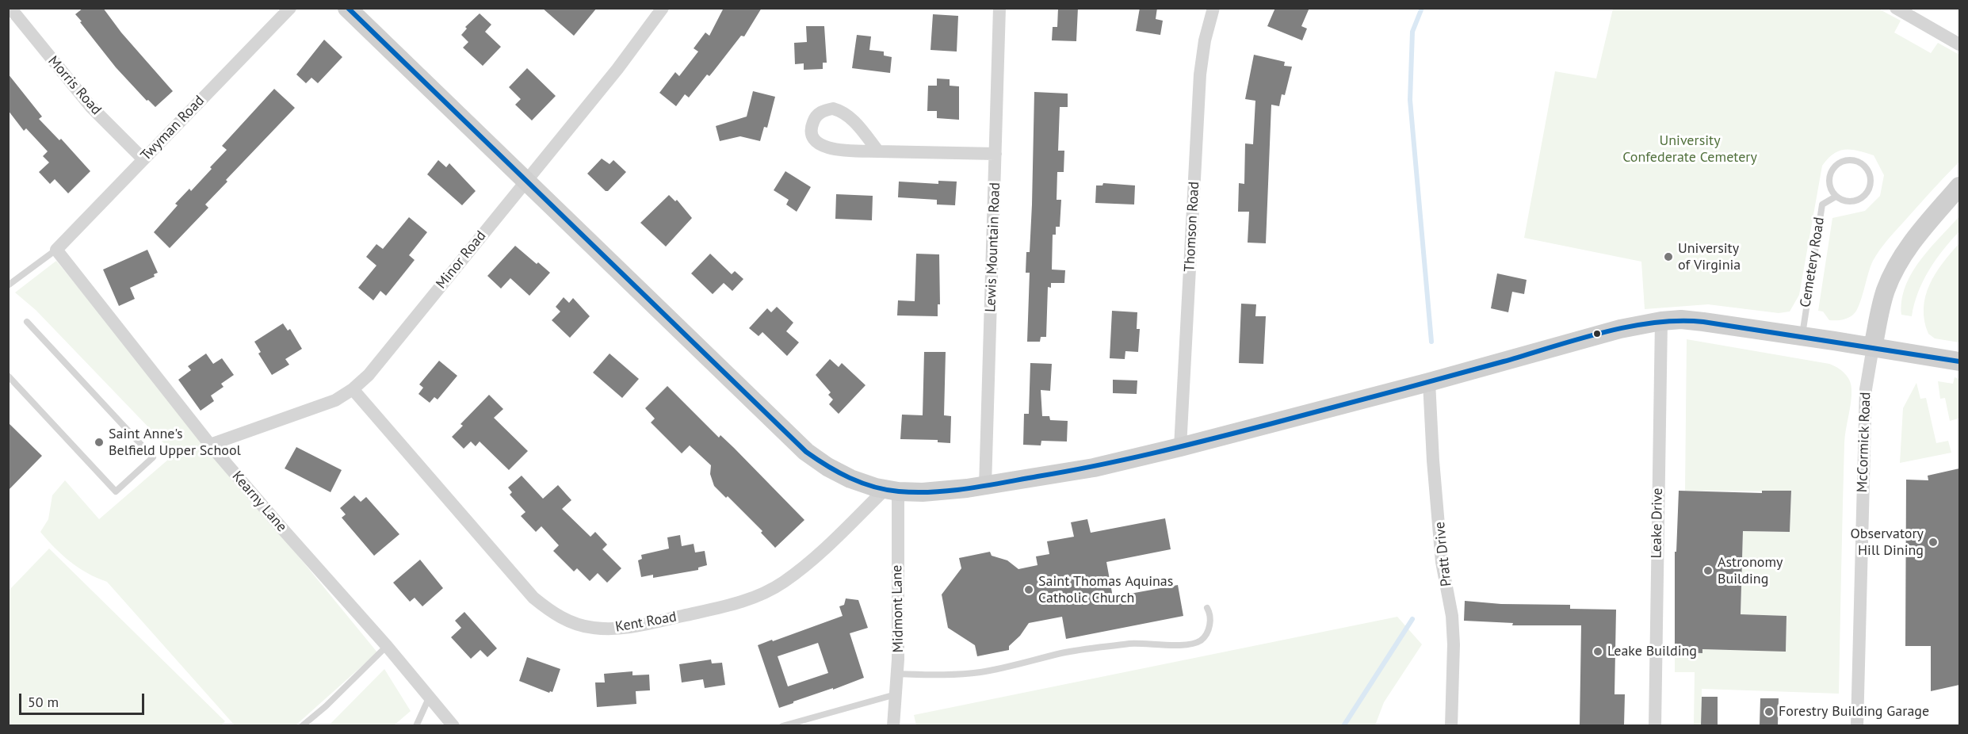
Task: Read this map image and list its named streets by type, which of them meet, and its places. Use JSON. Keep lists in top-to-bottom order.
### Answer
{
  "streets": {
    "main road": ["McCormick Road"],
    "street": [
      "Morris Road",
      "Twyman Road",
      "Thomson Road",
      "Lewis Mountain Road",
      "Minor Road",
      "Kearny Lane",
      "Leake Drive",
      "Pratt Drive",
      "Midmont Lane",
      "Kent Road"
    ],
    "lane": ["Cemetery Road"]
  },
  "crossings": [
    ["Morris Road", "Twyman Road"],
    ["Twyman Road", "Kearny Lane"],
    ["Minor Road", "Kearny Lane"],
    ["Minor Road", "Kent Road"],
    ["Midmont Lane", "Kent Road"]
  ],
  "parks": ["University Confederate Cemetery"],
  "places": [
    "University of Virginia",
    "Saint Anne's Belfield Upper School",
    "Observatory Hill Dining",
    "Astronomy Building",
    "Saint Thomas Aquinas Catholic Church",
    "Leake Building",
    "Forestry Building Garage"
  ],
  "scale_bar": "50 m"
}
